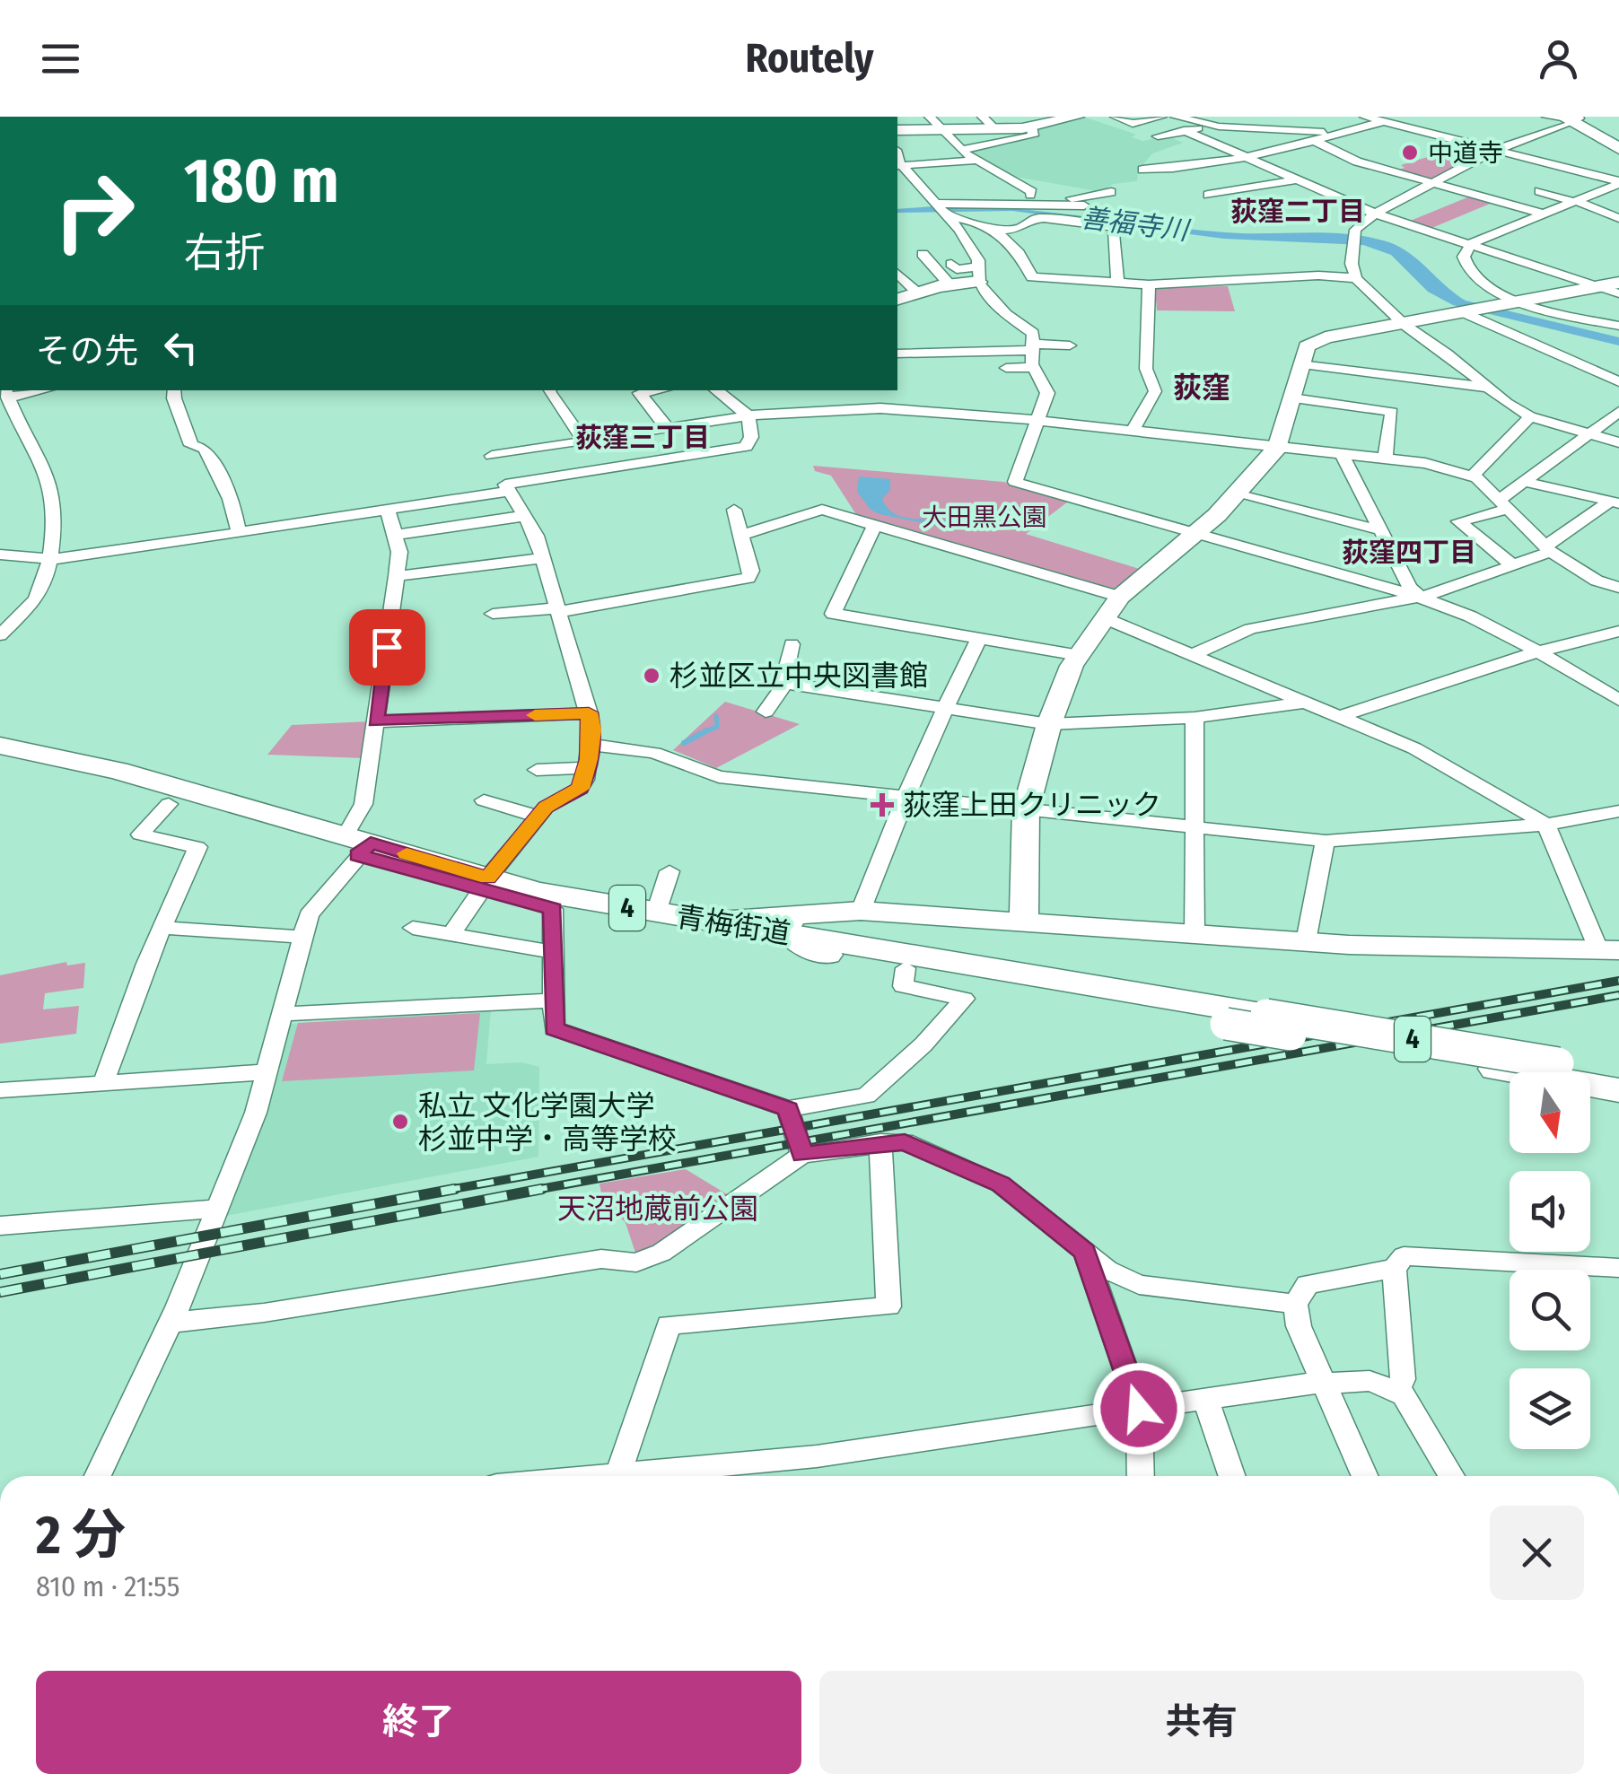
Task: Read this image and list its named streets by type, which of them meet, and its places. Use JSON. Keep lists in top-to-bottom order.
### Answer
{
  "streets": {
    "main road": ["4", "青梅街道"]
  },
  "districts": [
    "荻窪二丁目",
    "荻窪",
    "荻窪三丁目",
    "荻窪四丁目"
  ],
  "water": ["善福寺川"],
  "parks": ["大田黒公園", "天沼地蔵前公園"],
  "places": {
    "other": ["中道寺", "杉並区立中央図書館", "私立 文化学園大学 杉並中学・高等学校"],
    "health": ["荻窪上田クリニック"]
  },
  "north": "bottom",
  "page": {
    "header": "Routely",
    "turn": ["180 m", "右折"],
    "then": "その先",
    "heading": ["2 分", "810 m · 21:55"],
    "buttons": ["終了", "共有"]
  }
}
